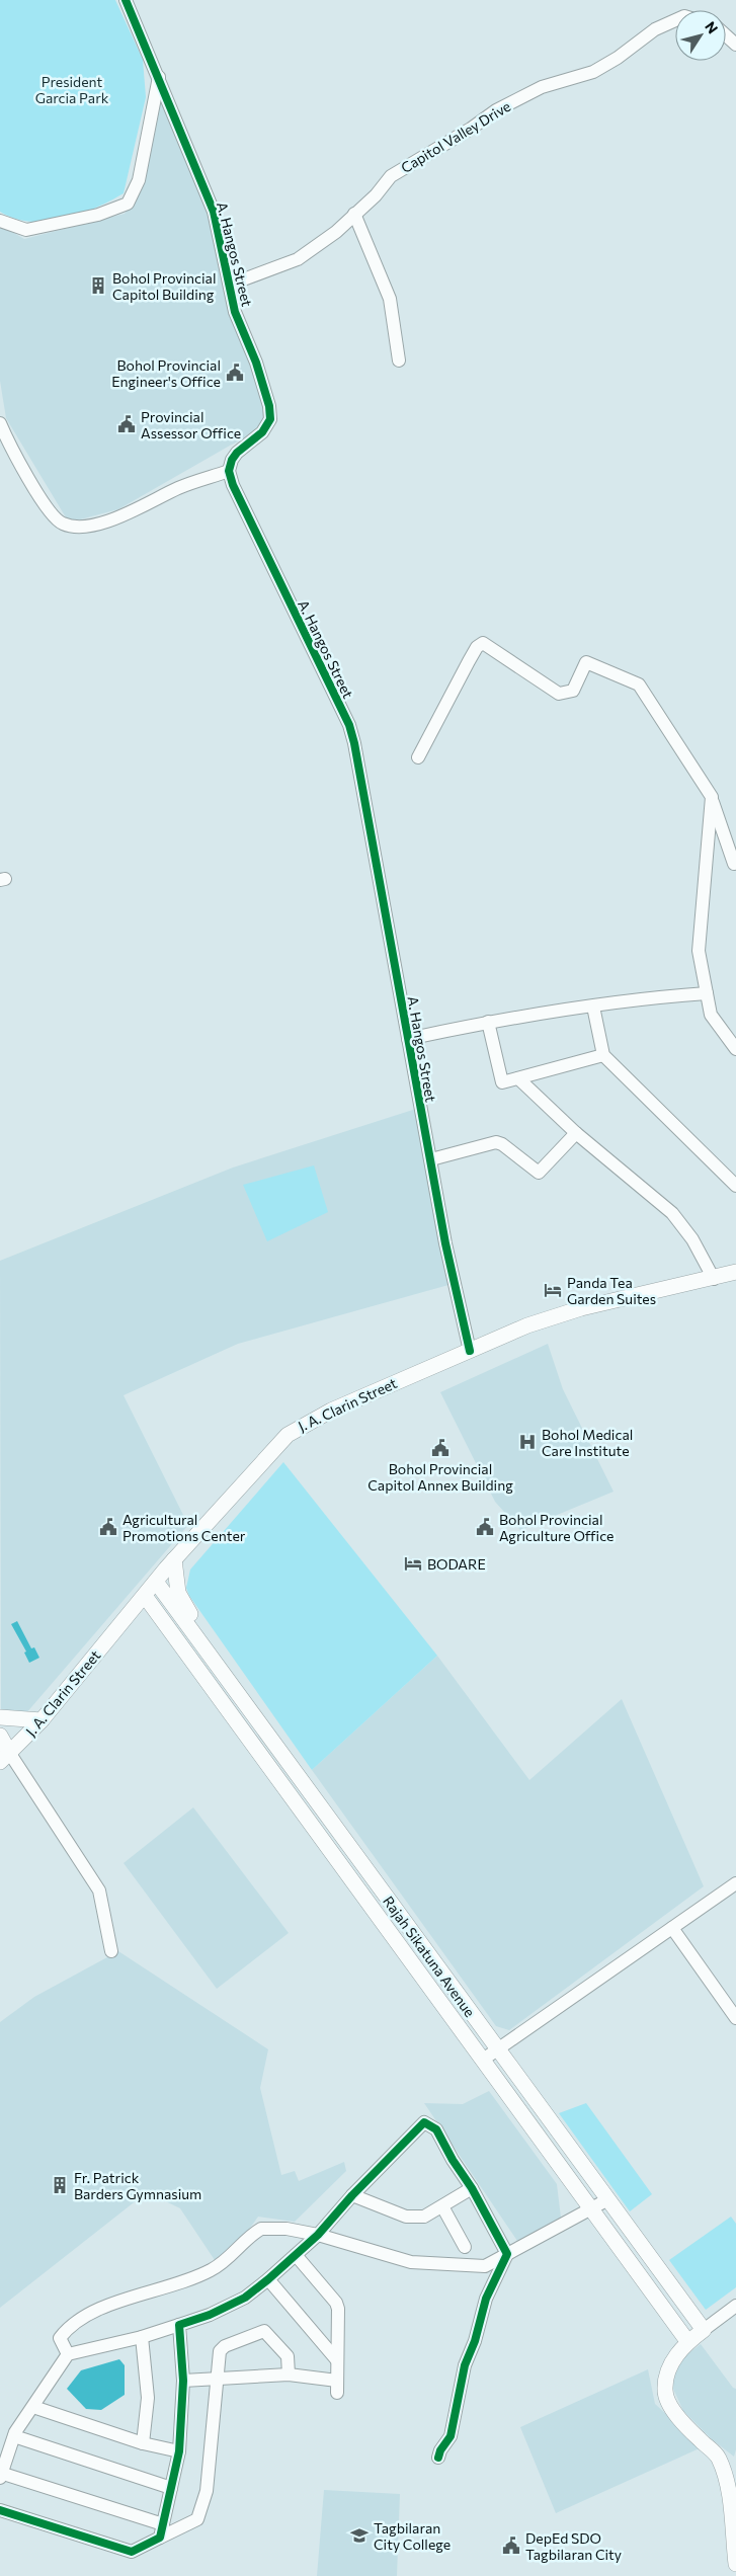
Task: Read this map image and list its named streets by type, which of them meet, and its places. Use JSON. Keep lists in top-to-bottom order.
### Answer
{
  "streets": {
    "main road": ["J. A. Clarin Street", "Rajah Sikatuna Avenue"],
    "street": ["Capitol Valley Drive", "A. Hangos Street"]
  },
  "crossings": [
    ["Capitol Valley Drive", "A. Hangos Street"],
    ["A. Hangos Street", "J. A. Clarin Street"],
    ["J. A. Clarin Street", "Rajah Sikatuna Avenue"]
  ],
  "parks": ["President Garcia Park"],
  "places": {
    "building": ["Bohol Provincial Capitol Building", "Fr. Patrick Barders Gymnasium"],
    "public building": [
      "Bohol Provincial Engineer's Office",
      "Provincial Assessor Office",
      "Bohol Provincial Capitol Annex Building",
      "Agricultural Promotions Center",
      "Bohol Provincial Agriculture Office",
      "DepEd SDO Tagbilaran City"
    ],
    "hotel": ["Panda Tea Garden Suites", "BODARE"],
    "hospital": ["Bohol Medical Care Institute"],
    "school or university": ["Tagbilaran City College"]
  },
  "north": "top right"
}
